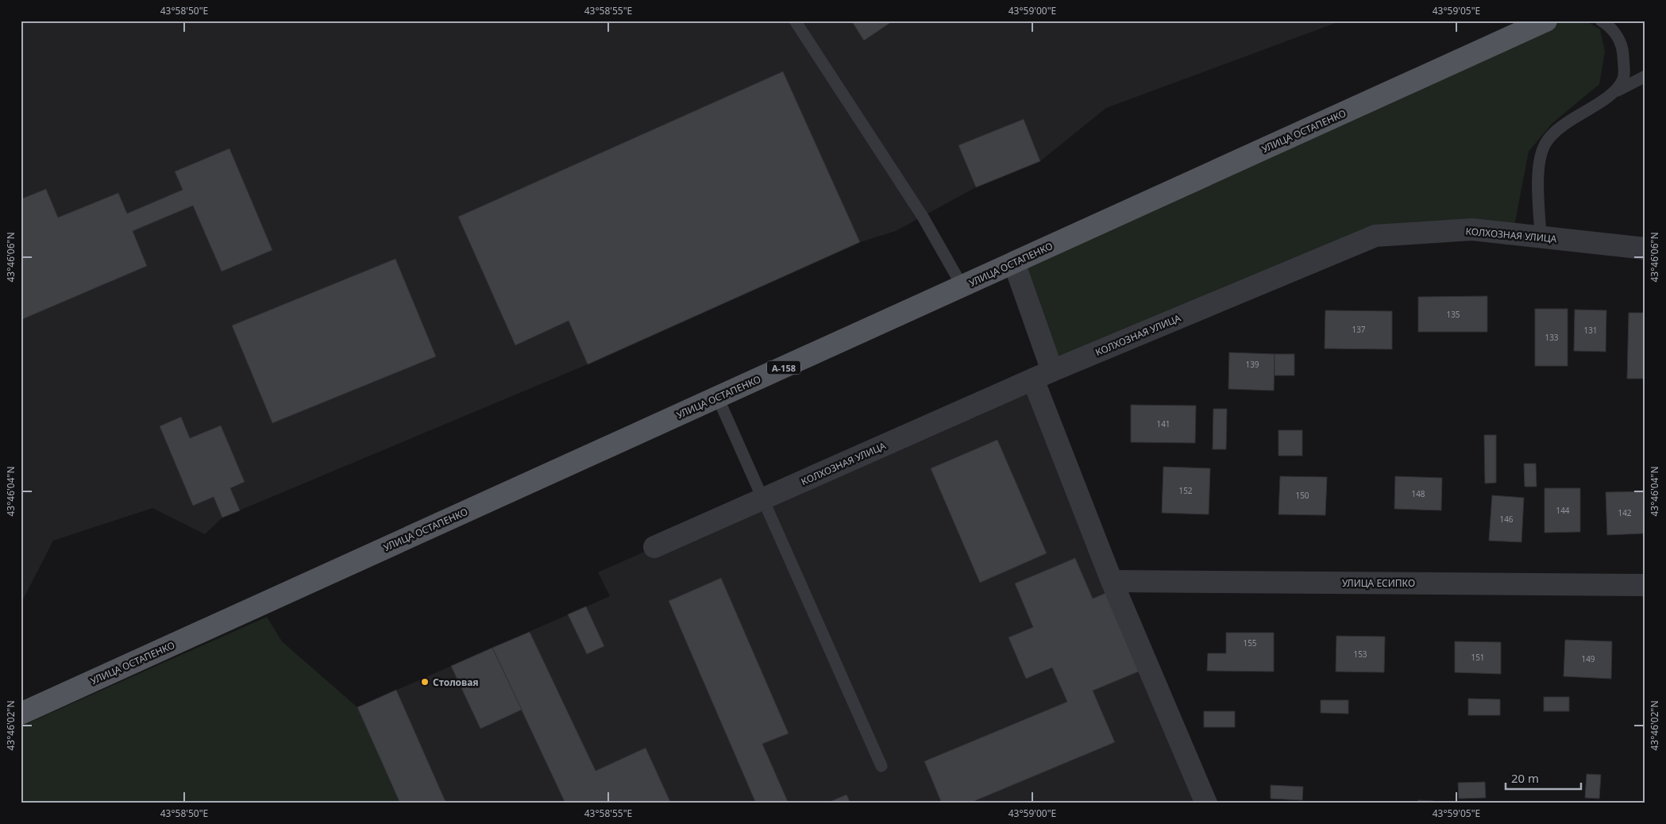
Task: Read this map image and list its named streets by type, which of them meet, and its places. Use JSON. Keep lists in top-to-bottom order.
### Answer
{
  "streets": {
    "main road": ["УЛИЦА ОСТАПЕНКО", "А-158"],
    "street": ["КОЛХОЗНАЯ УЛИЦА", "УЛИЦА ЕСИПКО"]
  },
  "places": ["Столовая"],
  "house_numbers": [
    "135",
    "137",
    "131",
    "133",
    "139",
    "141",
    "152",
    "148",
    "150",
    "144",
    "142",
    "146",
    "155",
    "153",
    "151",
    "149"
  ],
  "scale_bar": "20 m",
  "coordinates": [
    "43°58'50\"E",
    "43°58'55\"E",
    "43°59'00\"E",
    "43°59'05\"E",
    "43°46'06\"N",
    "43°46'04\"N",
    "43°46'02\"N"
  ]
}
